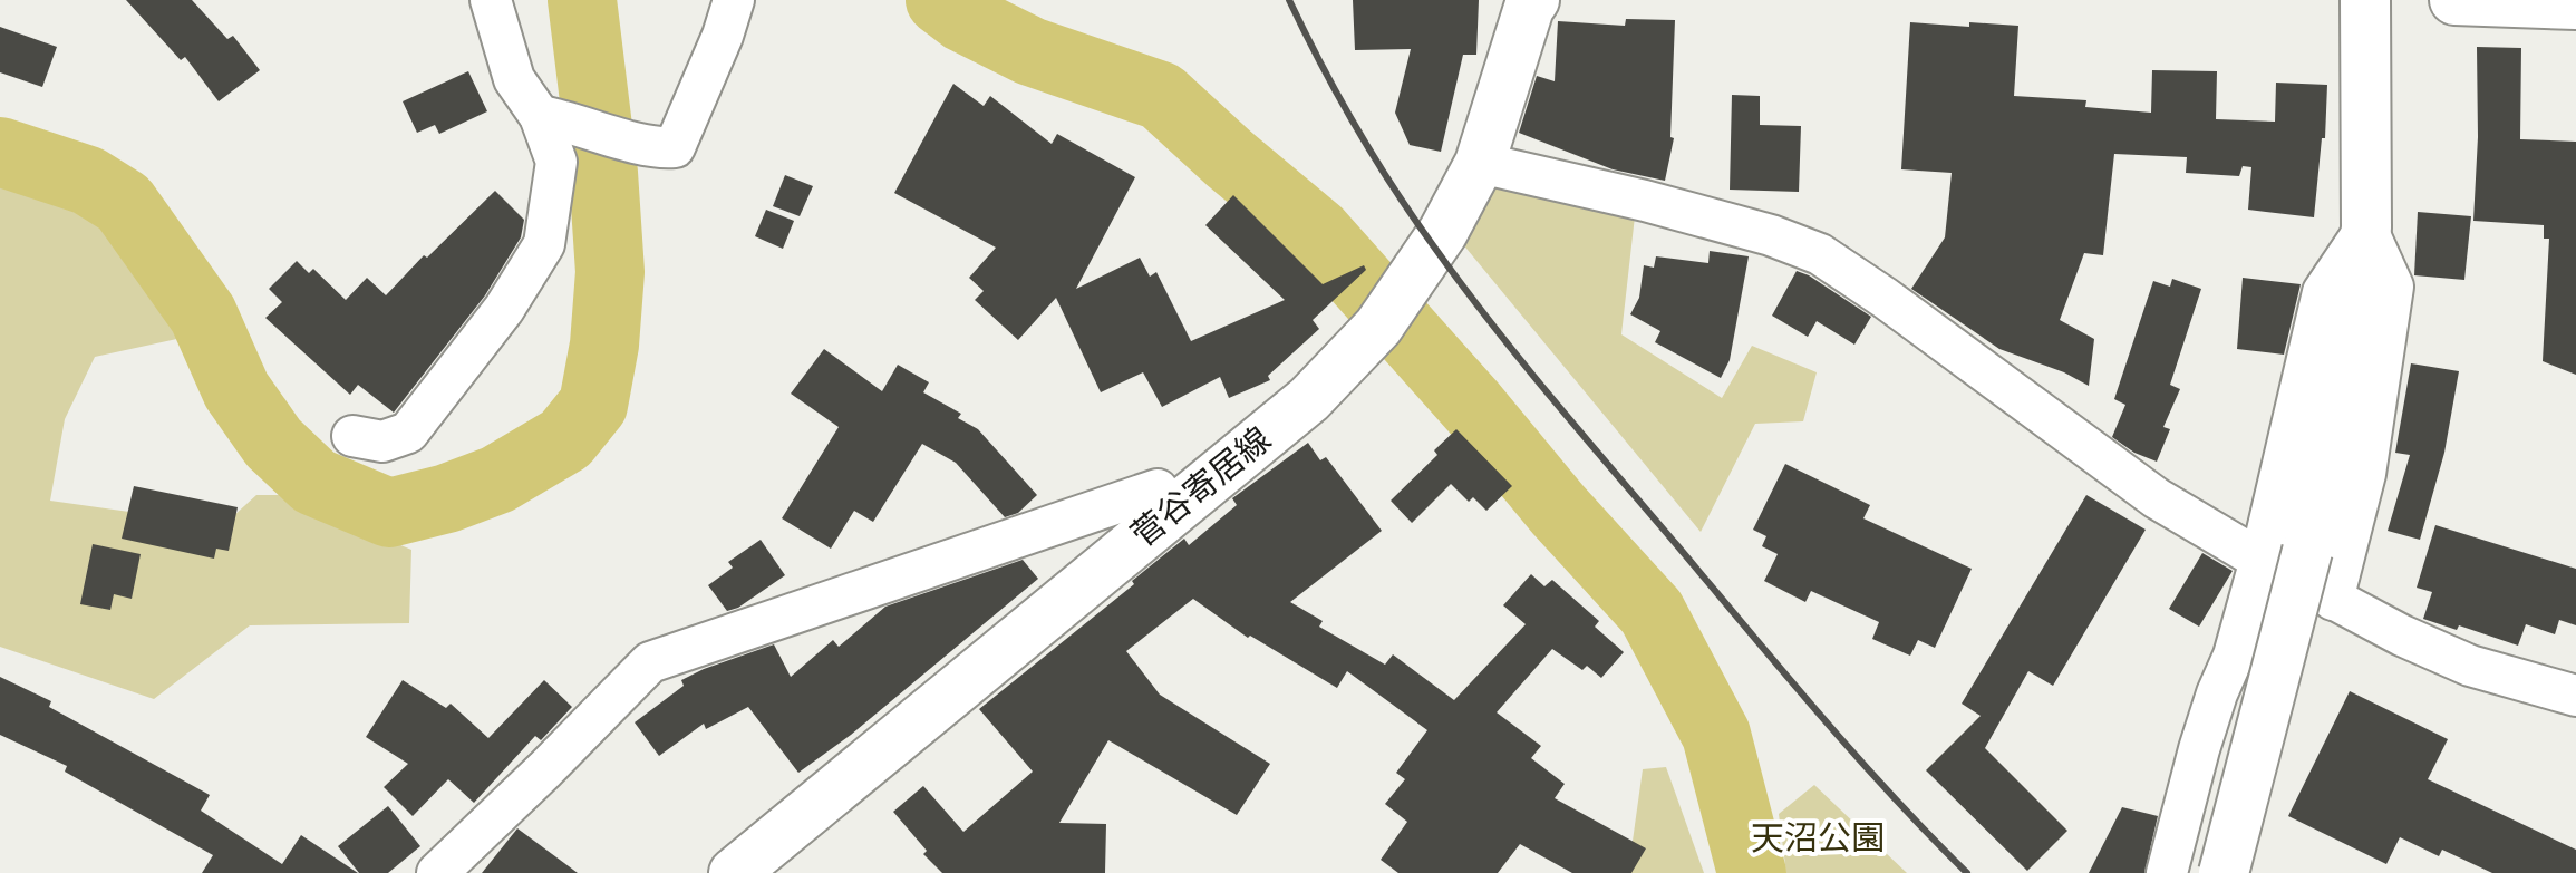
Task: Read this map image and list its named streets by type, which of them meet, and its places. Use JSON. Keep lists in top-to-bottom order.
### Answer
{
  "streets": {
    "main road": ["菅谷寄居線"]
  },
  "parks": ["天沼公園"]
}
